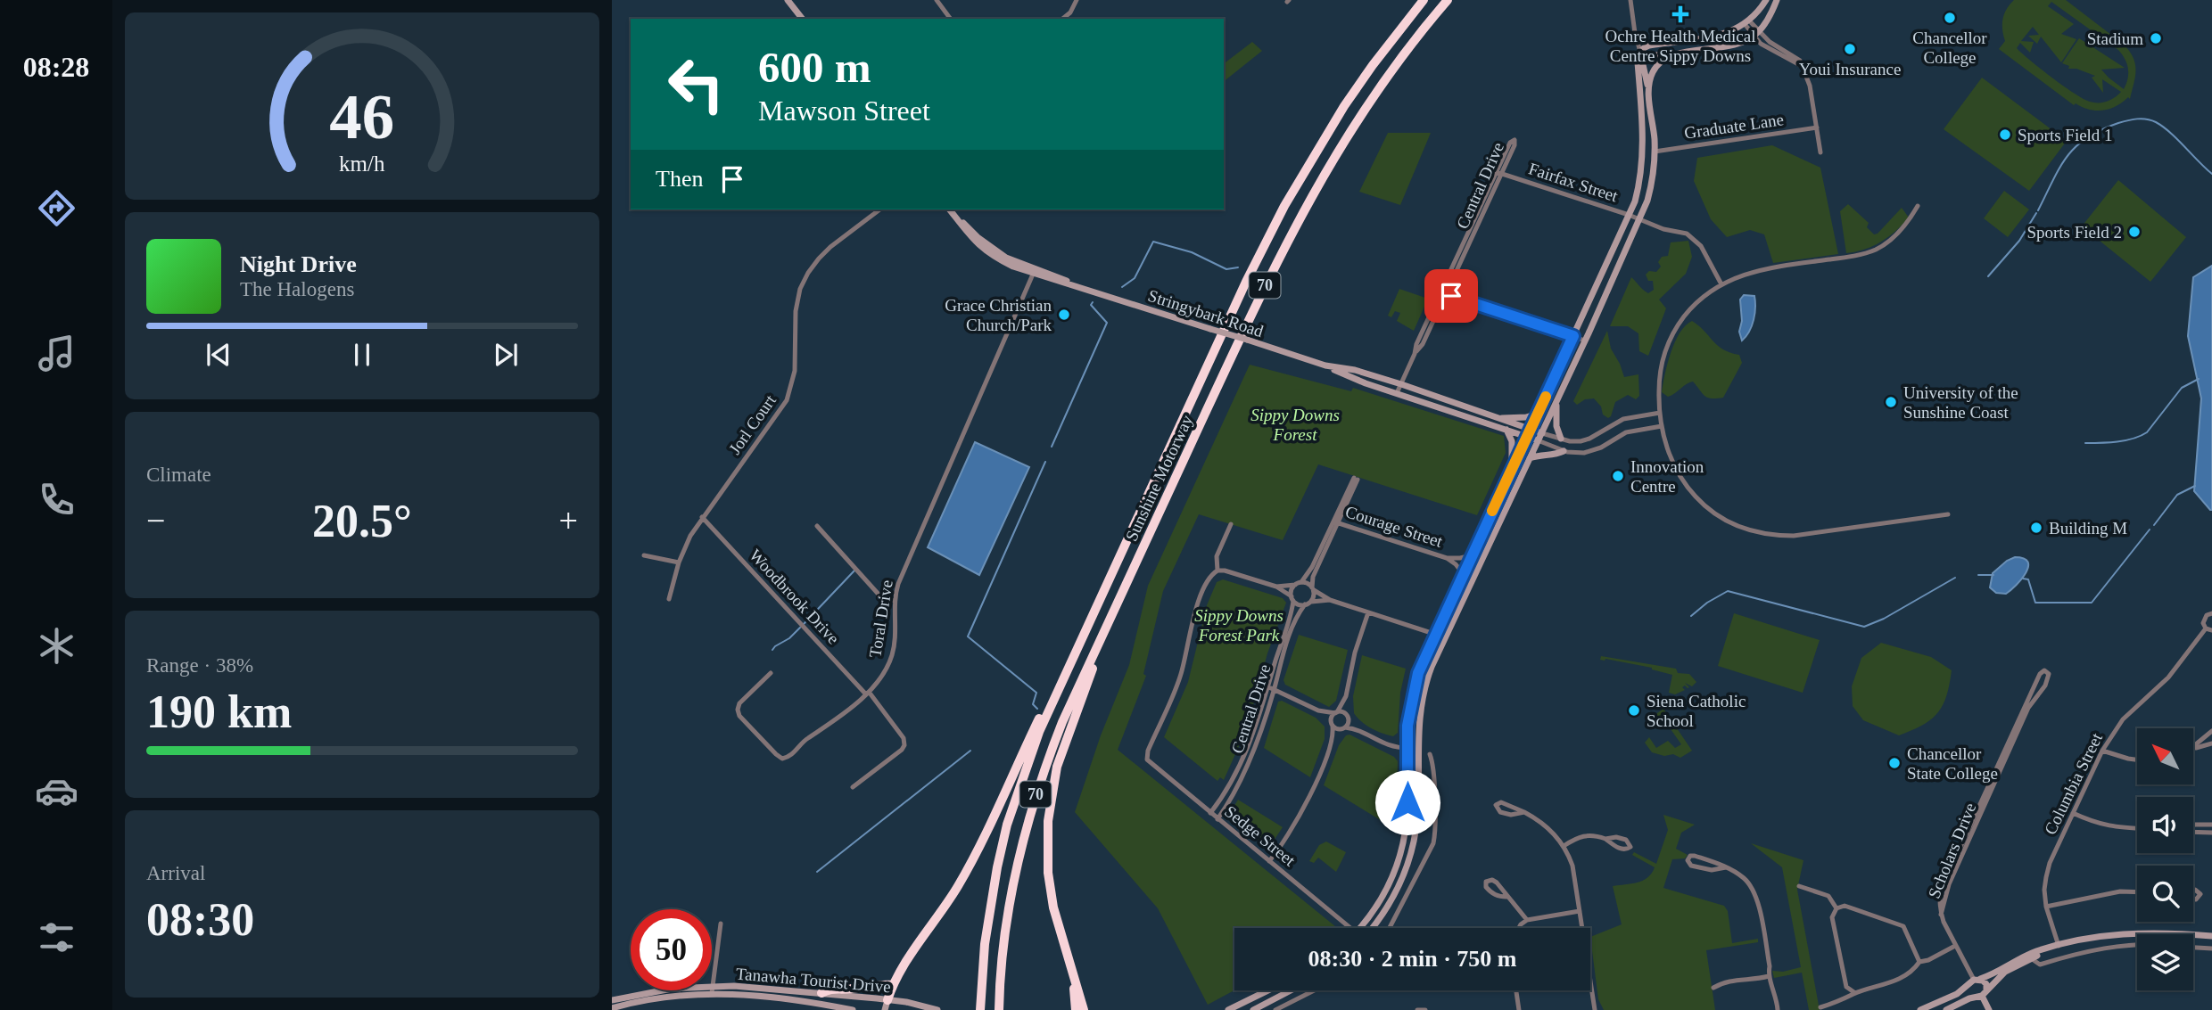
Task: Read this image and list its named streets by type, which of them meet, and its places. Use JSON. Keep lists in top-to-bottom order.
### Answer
{
  "streets": {
    "highway": ["70", "Sunshine Motorway"],
    "main road": ["Stringybark Road", "Tanawha Tourist Drive"],
    "street": [
      "Graduate Lane",
      "Fairfax Street",
      "Central Drive",
      "Jorl Court",
      "Courage Street",
      "Woodbrook Drive",
      "Toral Drive",
      "Columbia Street",
      "Sedge Street",
      "Scholars Drive"
    ]
  },
  "crossings": [
    ["Fairfax Street", "Central Drive"],
    ["Central Drive", "Stringybark Road"],
    ["Central Drive", "Sedge Street"],
    ["Stringybark Road", "Toral Drive"],
    ["Jorl Court", "Woodbrook Drive"],
    ["Woodbrook Drive", "Toral Drive"]
  ],
  "parks": ["Sippy Downs Forest", "Sippy Downs Forest Park"],
  "places": {
    "health": ["Ochre Health Medical Centre Sippy Downs"],
    "other": [
      "Chancellor College",
      "Stadium",
      "Youi Insurance",
      "Sports Field 1",
      "Sports Field 2",
      "Grace Christian Church/Park",
      "University of the Sunshine Coast",
      "Innovation Centre",
      "Building M",
      "Siena Catholic School",
      "Chancellor State College"
    ]
  },
  "north": "top left",
  "page": {
    "tabs": "08:28",
    "turn": ["600 m", "Mawson Street"],
    "then": "Then",
    "song": ["Night Drive", "The Halogens"],
    "tile": [
      "Climate",
      ["Range · 38%", "190 km"],
      ["Arrival", "08:30"]
    ],
    "heat": ["−", "20.5°", "+"],
    "limit": "50",
    "trip": "08:30 · 2 min · 750 m",
    "gauge": ["46", "km/h"]
  }
}
